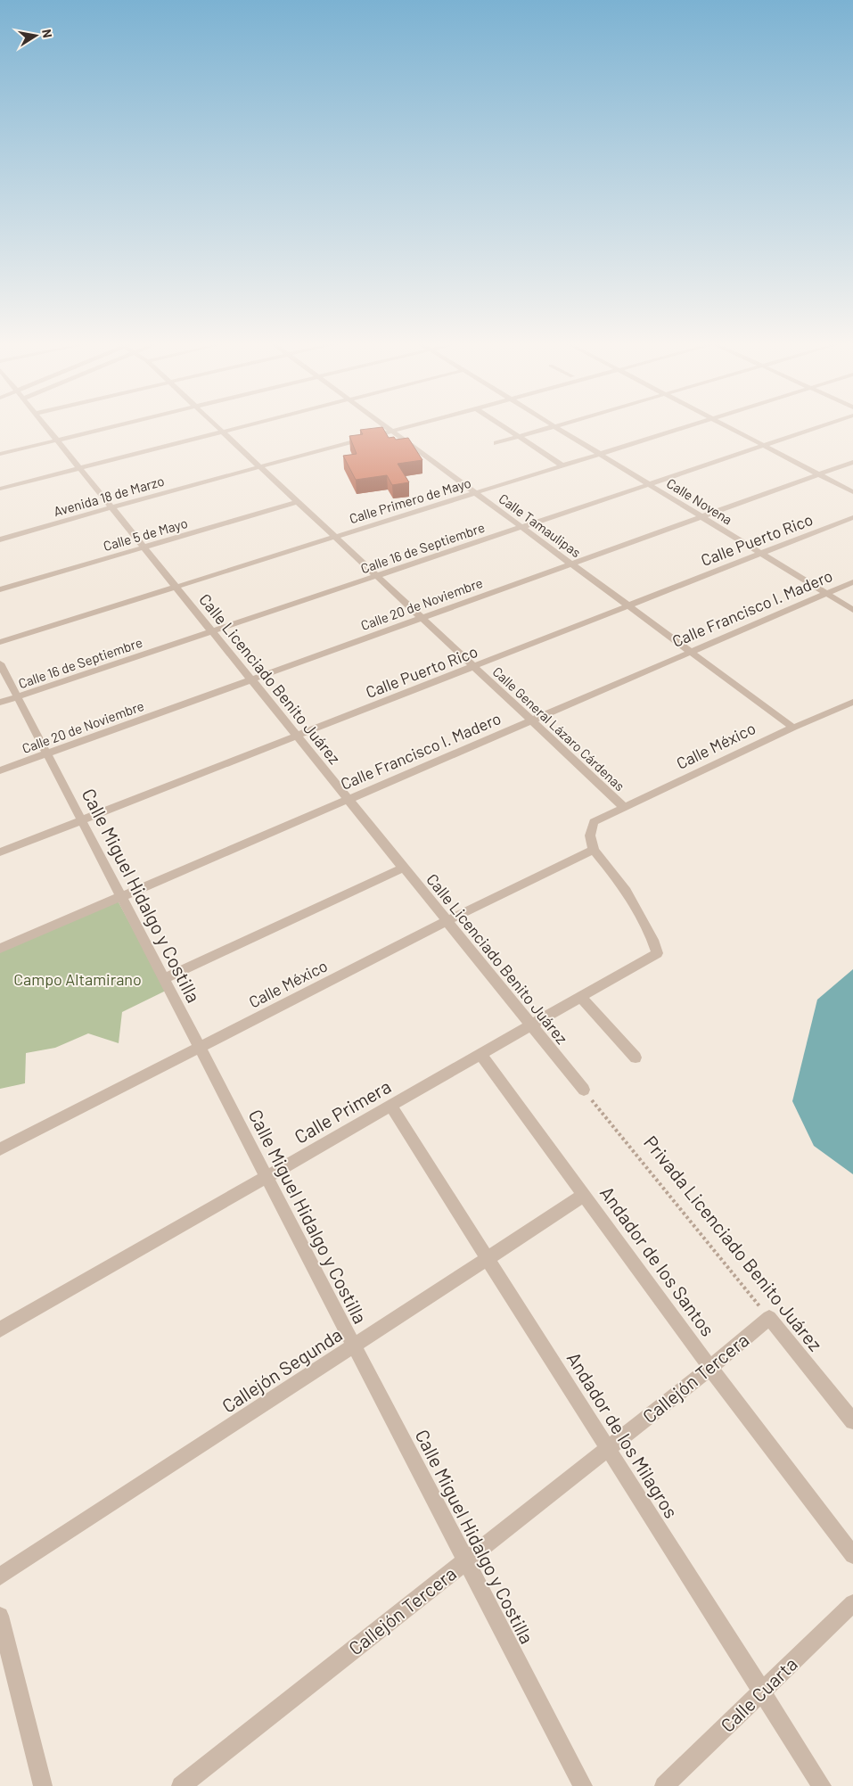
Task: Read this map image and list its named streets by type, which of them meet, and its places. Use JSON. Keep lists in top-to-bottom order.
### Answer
{
  "streets": {
    "street": [
      "Avenida 18 de Marzo",
      "Calle Primero de Mayo",
      "Calle Novena",
      "Calle Tamaulipas",
      "Calle 5 de Mayo",
      "Calle Puerto Rico",
      "Calle 16 de Septiembre",
      "Calle 20 de Noviembre",
      "Calle Francisco I. Madero",
      "Calle Licenciado Benito Juárez",
      "Calle General Lázaro Cárdenas",
      "Calle México",
      "Calle Miguel Hidalgo y Costilla",
      "Calle Primera",
      "Privada Licenciado Benito Juárez",
      "Andador de los Santos",
      "Callejón Segunda",
      "Callejón Tercera",
      "Andador de los Milagros",
      "Calle Cuarta"
    ]
  },
  "crossings": [
    ["Avenida 18 de Marzo", "Calle Tamaulipas"],
    ["Avenida 18 de Marzo", "Calle Licenciado Benito Juárez"],
    ["Avenida 18 de Marzo", "Calle General Lázaro Cárdenas"],
    ["Calle Primero de Mayo", "Calle Novena"],
    ["Calle Primero de Mayo", "Calle Tamaulipas"],
    ["Calle Primero de Mayo", "Calle Licenciado Benito Juárez"],
    ["Calle Primero de Mayo", "Calle General Lázaro Cárdenas"],
    ["Calle Novena", "Calle Puerto Rico"],
    ["Calle Novena", "Calle 16 de Septiembre"],
    ["Calle Novena", "Calle 20 de Noviembre"],
    ["Calle Novena", "Calle Francisco I. Madero"],
    ["Calle Tamaulipas", "Calle Puerto Rico"],
    ["Calle Tamaulipas", "Calle 16 de Septiembre"],
    ["Calle Tamaulipas", "Calle 20 de Noviembre"],
    ["Calle Tamaulipas", "Calle Francisco I. Madero"],
    ["Calle Tamaulipas", "Calle México"],
    ["Calle 5 de Mayo", "Calle Licenciado Benito Juárez"],
    ["Calle 5 de Mayo", "Calle General Lázaro Cárdenas"],
    ["Calle Puerto Rico", "Calle Licenciado Benito Juárez"],
    ["Calle Puerto Rico", "Calle General Lázaro Cárdenas"],
    ["Calle Puerto Rico", "Calle Miguel Hidalgo y Costilla"],
    ["Calle 16 de Septiembre", "Calle Licenciado Benito Juárez"],
    ["Calle 16 de Septiembre", "Calle General Lázaro Cárdenas"],
    ["Calle 16 de Septiembre", "Calle Miguel Hidalgo y Costilla"],
    ["Calle 20 de Noviembre", "Calle Licenciado Benito Juárez"],
    ["Calle 20 de Noviembre", "Calle General Lázaro Cárdenas"],
    ["Calle 20 de Noviembre", "Calle Miguel Hidalgo y Costilla"],
    ["Calle Francisco I. Madero", "Calle Licenciado Benito Juárez"],
    ["Calle Francisco I. Madero", "Calle General Lázaro Cárdenas"],
    ["Calle Francisco I. Madero", "Calle Miguel Hidalgo y Costilla"],
    ["Calle Licenciado Benito Juárez", "Calle México"],
    ["Calle Licenciado Benito Juárez", "Calle Primera"],
    ["Calle Licenciado Benito Juárez", "Privada Licenciado Benito Juárez"],
    ["Calle General Lázaro Cárdenas", "Calle México"],
    ["Calle México", "Calle Miguel Hidalgo y Costilla"],
    ["Calle México", "Calle Primera"],
    ["Calle Miguel Hidalgo y Costilla", "Calle Primera"],
    ["Calle Miguel Hidalgo y Costilla", "Callejón Segunda"],
    ["Calle Miguel Hidalgo y Costilla", "Callejón Tercera"],
    ["Calle Primera", "Andador de los Santos"],
    ["Calle Primera", "Andador de los Milagros"],
    ["Privada Licenciado Benito Juárez", "Callejón Tercera"],
    ["Andador de los Santos", "Callejón Segunda"],
    ["Andador de los Santos", "Callejón Tercera"],
    ["Callejón Segunda", "Andador de los Milagros"],
    ["Callejón Tercera", "Andador de los Milagros"],
    ["Andador de los Milagros", "Calle Cuarta"]
  ],
  "parks": ["Campo Altamirano"],
  "north": "right"
}
